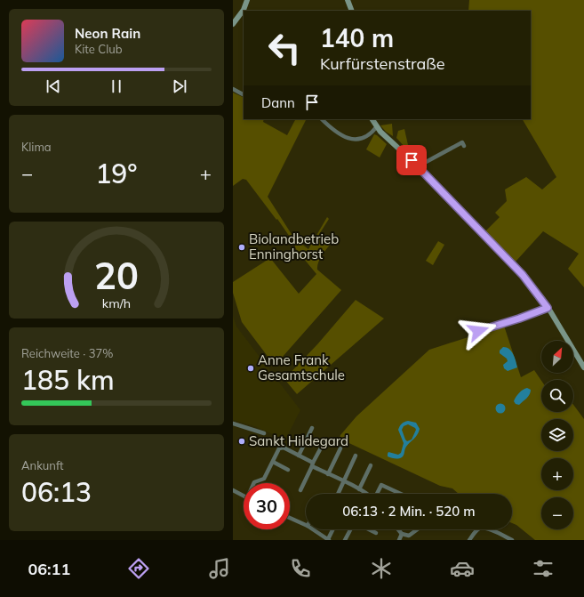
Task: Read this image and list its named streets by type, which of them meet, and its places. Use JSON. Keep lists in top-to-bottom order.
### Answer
{
  "places": ["Biolandbetrieb Enninghorst", "Anne Frank Gesamtschule", "Sankt Hildegard"],
  "north": "top right",
  "page": {
    "turn": ["140 m", "Kurfürstenstraße"],
    "song": ["Neon Rain", "Kite Club"],
    "then": "Dann",
    "tile": [
      "Klima",
      ["Reichweite · 37%", "185 km"],
      ["Ankunft", "06:13"]
    ],
    "heat": ["−", "19°", "+"],
    "map_buttons": ["+", "−"],
    "limit": "30",
    "trip": "06:13 · 2 Min. · 520 m",
    "tabs": "06:11",
    "gauge": ["20", "km/h"]
  }
}
